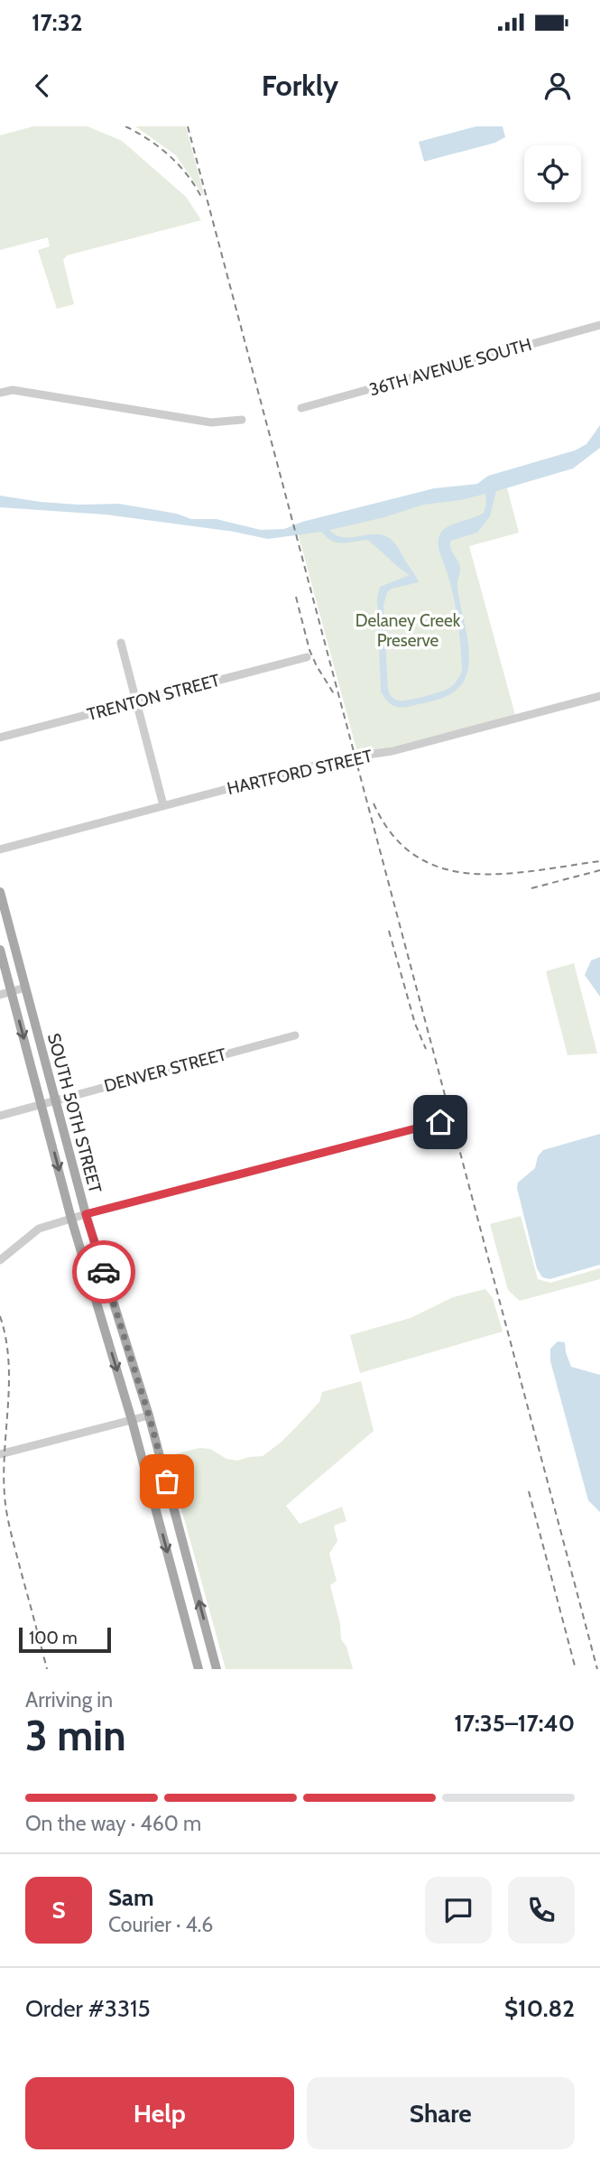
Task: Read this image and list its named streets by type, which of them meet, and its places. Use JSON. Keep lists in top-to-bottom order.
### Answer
{
  "streets": {
    "main road": ["SOUTH 50TH STREET"],
    "street": [
      "36TH AVENUE SOUTH",
      "TRENTON STREET",
      "HARTFORD STREET",
      "DENVER STREET"
    ]
  },
  "crossings": [
    ["DENVER STREET", "SOUTH 50TH STREET"]
  ],
  "parks": ["Delaney Creek Preserve"],
  "scale_bar": "100 m",
  "page": {
    "status": "17:32",
    "header": "Forkly",
    "scale": "100 m",
    "heading": ["3 min", "Arriving in", "17:35–17:40"],
    "panel": [
      "Sam",
      "Courier · 4.6",
      "Order #3315",
      "$10.82"
    ],
    "bar": "On the way · 460 m",
    "round": "S",
    "buttons": ["Help", "Share"]
  }
}
